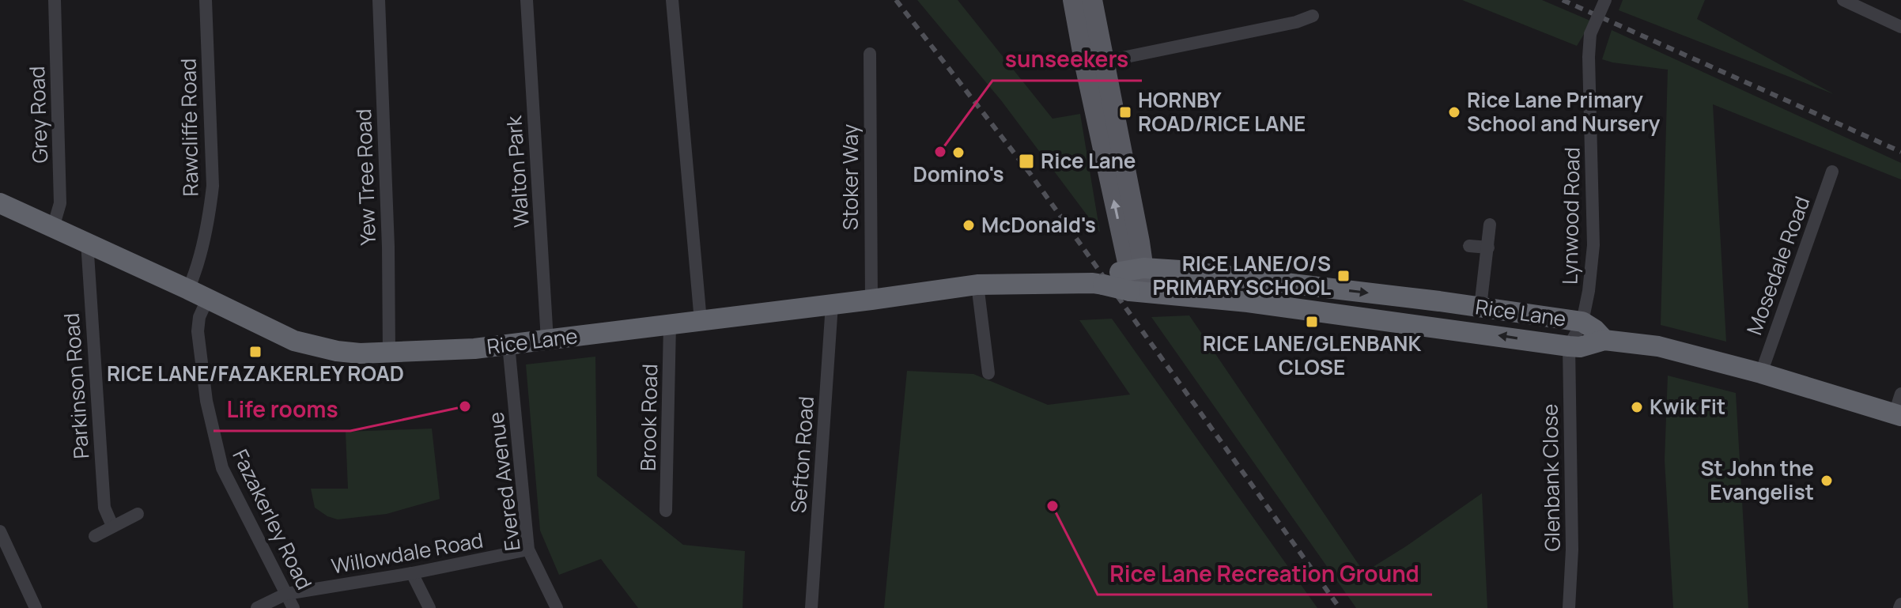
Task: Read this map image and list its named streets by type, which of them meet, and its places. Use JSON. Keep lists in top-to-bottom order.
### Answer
{
  "streets": {
    "highway": ["Rice Lane"],
    "street": [
      "Grey Road",
      "Rawcliffe Road",
      "Walton Park",
      "Yew Tree Road",
      "Stoker Way",
      "Lynwood Road",
      "Mosedale Road",
      "Parkinson Road",
      "Brook Road",
      "Sefton Road",
      "Glenbank Close",
      "Evered Avenue",
      "Fazakerley Road",
      "Willowdale Road"
    ]
  },
  "crossings": [
    ["Grey Road", "Rice Lane"],
    ["Rawcliffe Road", "Rice Lane"],
    ["Walton Park", "Rice Lane"],
    ["Yew Tree Road", "Rice Lane"],
    ["Stoker Way", "Rice Lane"],
    ["Lynwood Road", "Rice Lane"],
    ["Lynwood Road", "Glenbank Close"],
    ["Mosedale Road", "Rice Lane"],
    ["Rice Lane", "Parkinson Road"],
    ["Rice Lane", "Brook Road"],
    ["Rice Lane", "Sefton Road"],
    ["Rice Lane", "Glenbank Close"],
    ["Rice Lane", "Evered Avenue"],
    ["Rice Lane", "Fazakerley Road"],
    ["Evered Avenue", "Willowdale Road"],
    ["Fazakerley Road", "Willowdale Road"]
  ],
  "places": {
    "transit": [
      "HORNBY ROAD/RICE LANE",
      "Rice Lane",
      "RICE LANE/O/S PRIMARY SCHOOL",
      "RICE LANE/GLENBANK CLOSE",
      "RICE LANE/FAZAKERLEY ROAD"
    ],
    "other": [
      "Rice Lane Primary School and Nursery",
      "sunseekers",
      "Domino's",
      "McDonald's",
      "Life rooms",
      "Kwik Fit",
      "St John the Evangelist",
      "Rice Lane Recreation Ground"
    ]
  }
}
